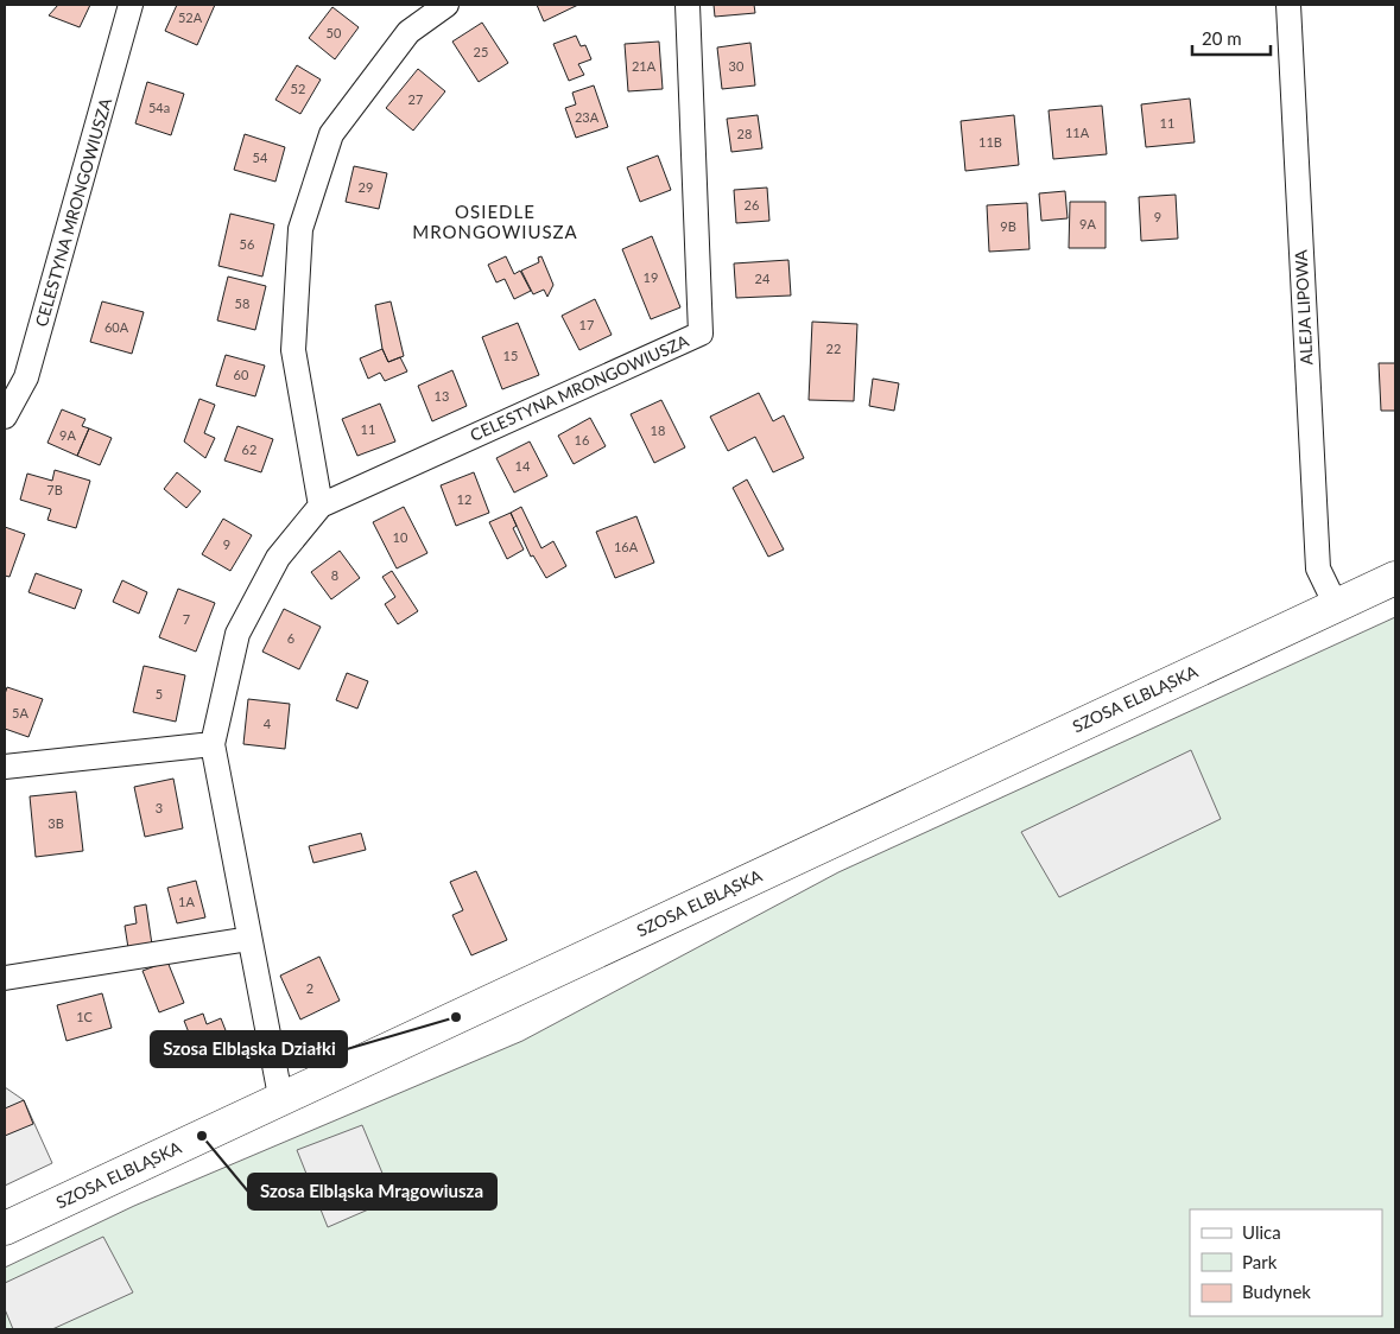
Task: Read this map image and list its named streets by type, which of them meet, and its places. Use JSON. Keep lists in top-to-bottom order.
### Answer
{
  "streets": {
    "main road": ["SZOSA ELBLĄSKA"],
    "street": ["CELESTYNA MRONGOWIUSZA", "ALEJA LIPOWA"]
  },
  "crossings": [
    ["CELESTYNA MRONGOWIUSZA", "SZOSA ELBLĄSKA"],
    ["ALEJA LIPOWA", "SZOSA ELBLĄSKA"]
  ],
  "districts": ["OSIEDLE MRONGOWIUSZA"],
  "places": ["Szosa Elbląska Działki", "Szosa Elbląska Mrągowiusza"],
  "house_numbers": [
    "52A",
    "50",
    "25",
    "21A",
    "30",
    "52",
    "27",
    "54a",
    "23A",
    "11",
    "11A",
    "28",
    "11B",
    "54",
    "29",
    "26",
    "9",
    "9A",
    "9B",
    "56",
    "19",
    "24",
    "58",
    "17",
    "60A",
    "22",
    "15",
    "60",
    "13",
    "11",
    "18",
    "9A",
    "16",
    "62",
    "14",
    "7B",
    "12",
    "10",
    "9",
    "16A",
    "8",
    "7",
    "6",
    "5",
    "5A",
    "4",
    "3",
    "3B",
    "1A",
    "2",
    "1C"
  ],
  "legend": ["Ulica", "Park", "Budynek"],
  "scale_bar": "20 m"
}
